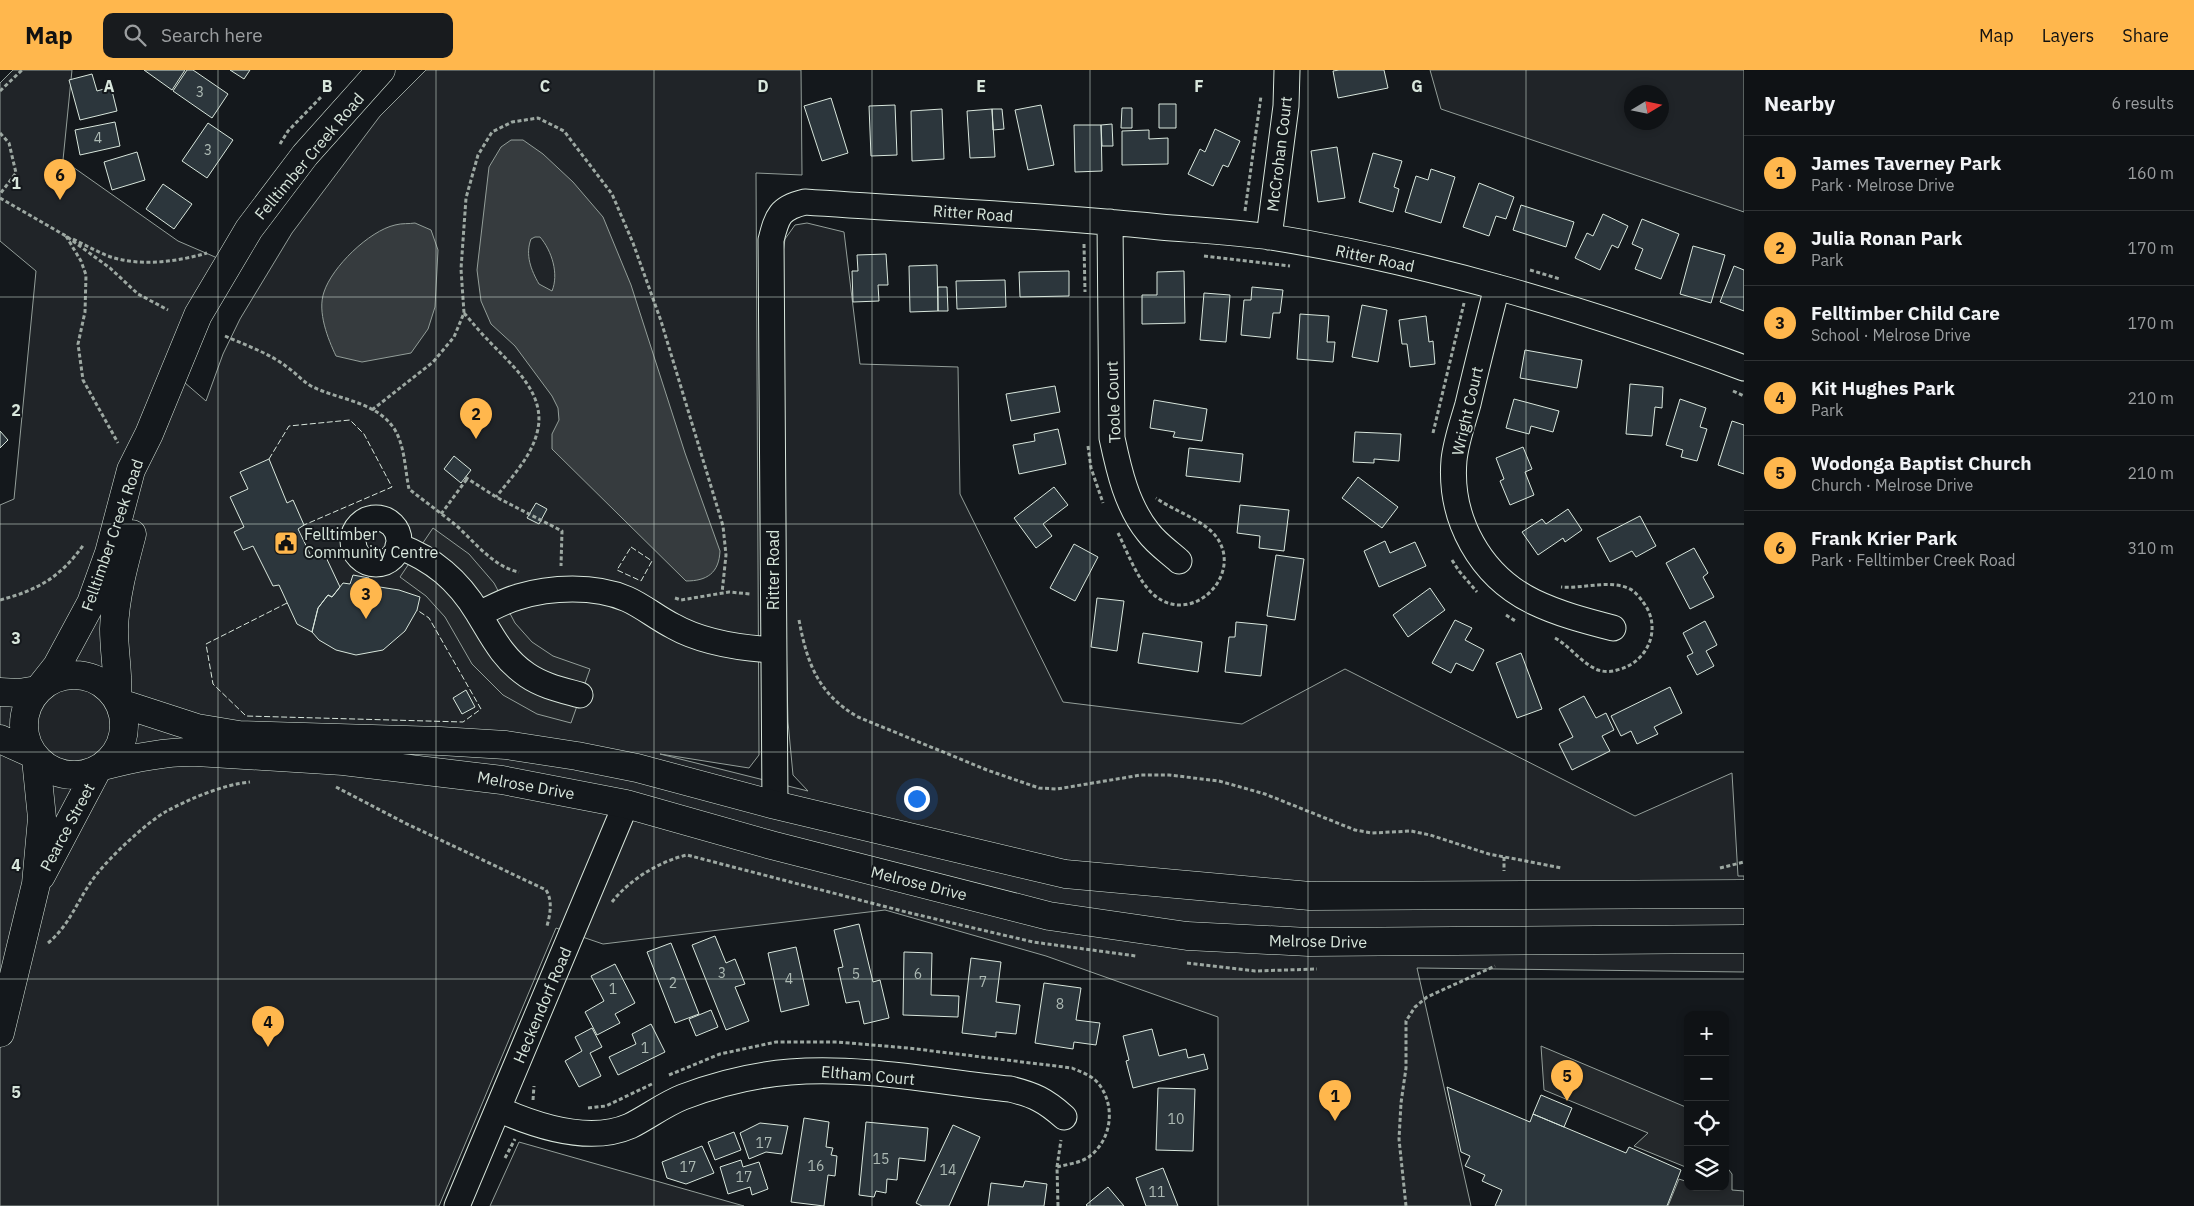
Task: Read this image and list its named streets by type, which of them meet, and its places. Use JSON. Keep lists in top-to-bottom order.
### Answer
{
  "streets": {
    "main road": ["Felltimber Creek Road", "Melrose Drive", "Pearce Street"],
    "street": [
      "McCrohan Court",
      "Ritter Road",
      "Toole Court",
      "Wright Court",
      "Heckendorf Road",
      "Eltham Court"
    ]
  },
  "crossings": [
    ["McCrohan Court", "Ritter Road"],
    ["Felltimber Creek Road", "Melrose Drive"],
    ["Felltimber Creek Road", "Pearce Street"],
    ["Ritter Road", "Toole Court"],
    ["Ritter Road", "Wright Court"],
    ["Ritter Road", "Melrose Drive"],
    ["Melrose Drive", "Pearce Street"],
    ["Melrose Drive", "Heckendorf Road"],
    ["Heckendorf Road", "Eltham Court"]
  ],
  "places": {
    "public building": ["Felltimber Community Centre"]
  },
  "house_numbers": [
    "3",
    "4",
    "3",
    "3",
    "5",
    "6",
    "4",
    "7",
    "2",
    "1",
    "8",
    "1",
    "10",
    "17",
    "15",
    "16",
    "17",
    "14",
    "17",
    "11"
  ],
  "north": "right",
  "page": {
    "header": "Map",
    "search": "Search here",
    "nav": ["Map", "Layers", "Share"],
    "heading": ["Nearby", "6 results"],
    "list": [
      {
        "mark": "1",
        "name": "James Taverney Park",
        "note": "Park · Melrose Drive",
        "value": "160 m"
      },
      {
        "mark": "2",
        "name": "Julia Ronan Park",
        "note": "Park",
        "value": "170 m"
      },
      {
        "mark": "3",
        "name": "Felltimber Child Care",
        "note": "School · Melrose Drive",
        "value": "170 m"
      },
      {
        "mark": "4",
        "name": "Kit Hughes Park",
        "note": "Park",
        "value": "210 m"
      },
      {
        "mark": "5",
        "name": "Wodonga Baptist Church",
        "note": "Church · Melrose Drive",
        "value": "210 m"
      },
      {
        "mark": "6",
        "name": "Frank Krier Park",
        "note": "Park · Felltimber Creek Road",
        "value": "310 m"
      }
    ],
    "pins": [
      "6",
      "2",
      "3",
      "4",
      "5",
      "1"
    ],
    "map_buttons": ["+", "−"]
  },
  "grid": {
    "columns": [
      "A",
      "B",
      "C",
      "D",
      "E",
      "F",
      "G"
    ],
    "rows": [
      "1",
      "2",
      "3",
      "4",
      "5"
    ]
  }
}
